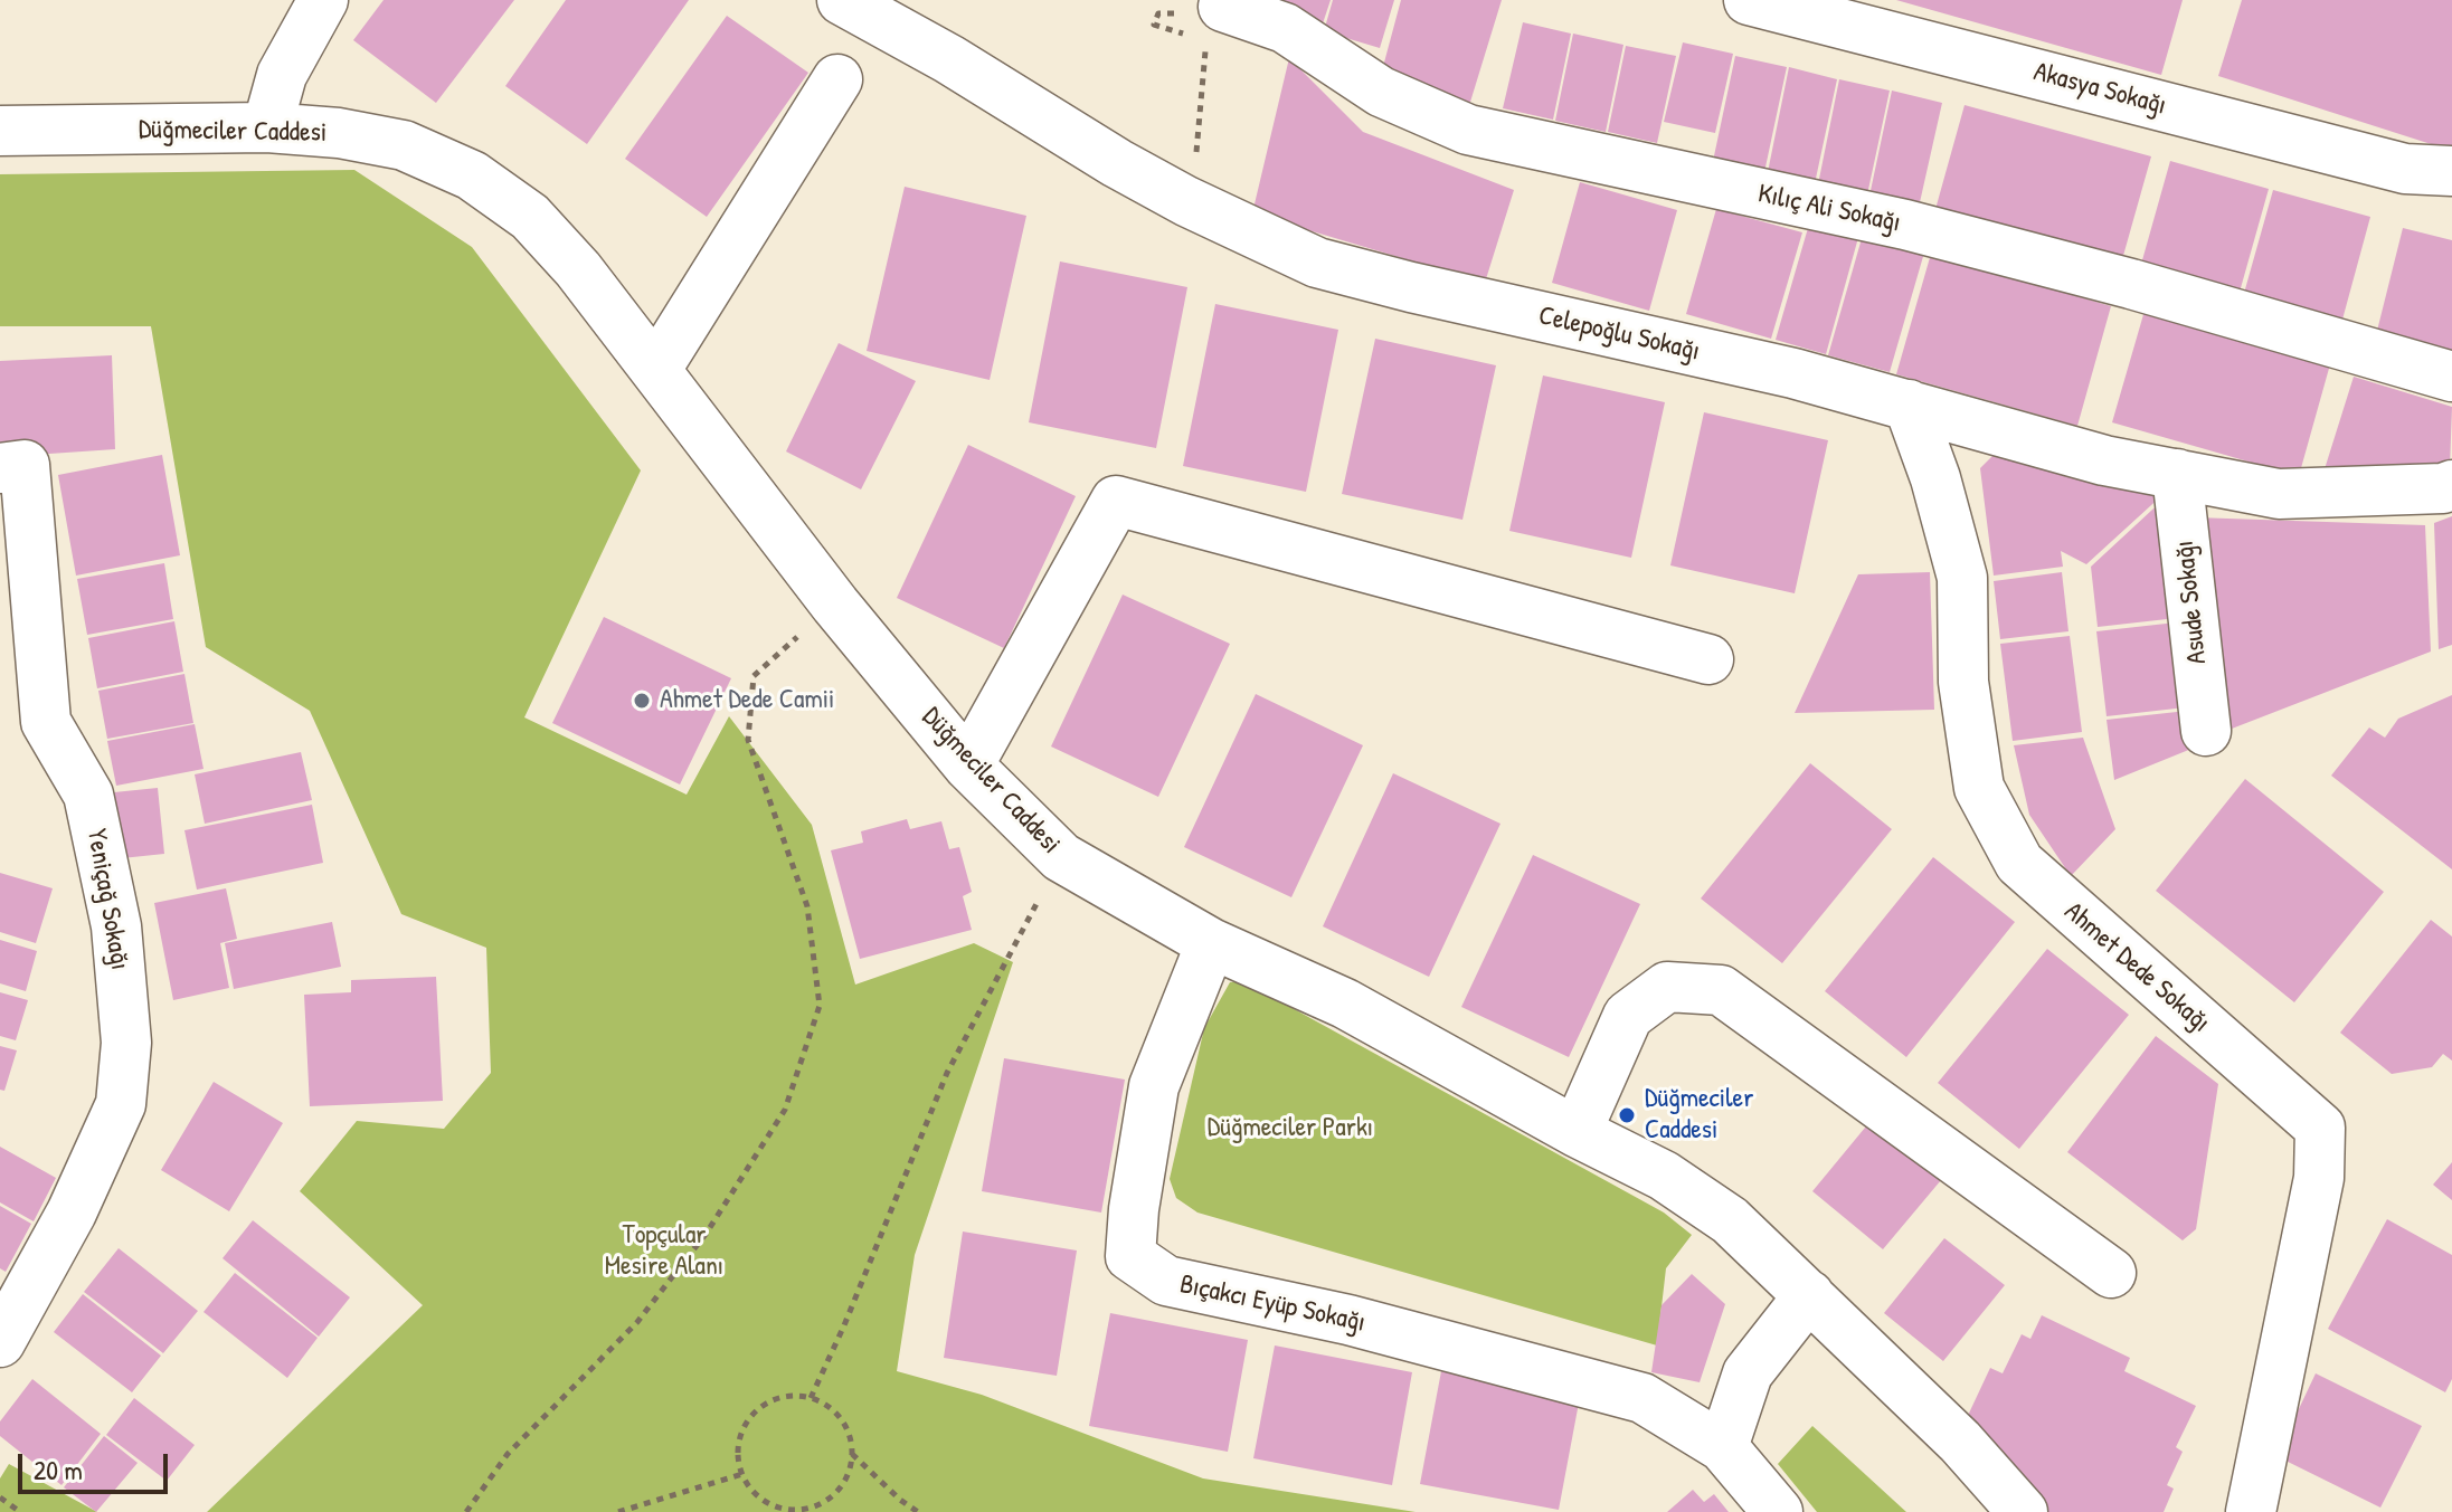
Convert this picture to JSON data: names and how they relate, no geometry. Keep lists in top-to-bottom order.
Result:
{
  "streets": {
    "street": [
      "Akasya Sokağı",
      "Düğmeciler Caddesi",
      "Kılıç Ali Sokağı",
      "Celepoğlu Sokağı",
      "Asude Sokağı",
      "Yeniçağ Sokağı",
      "Ahmet Dede Sokağı",
      "Bıçakcı Eyüp Sokağı"
    ]
  },
  "crossings": [
    ["Düğmeciler Caddesi", "Bıçakcı Eyüp Sokağı"],
    ["Celepoğlu Sokağı", "Asude Sokağı"],
    ["Celepoğlu Sokağı", "Ahmet Dede Sokağı"]
  ],
  "parks": ["Düğmeciler Parkı", "Topçular Mesire Alanı"],
  "places": ["Ahmet Dede Camii", "Düğmeciler Caddesi"],
  "scale_bar": "20 m"
}
